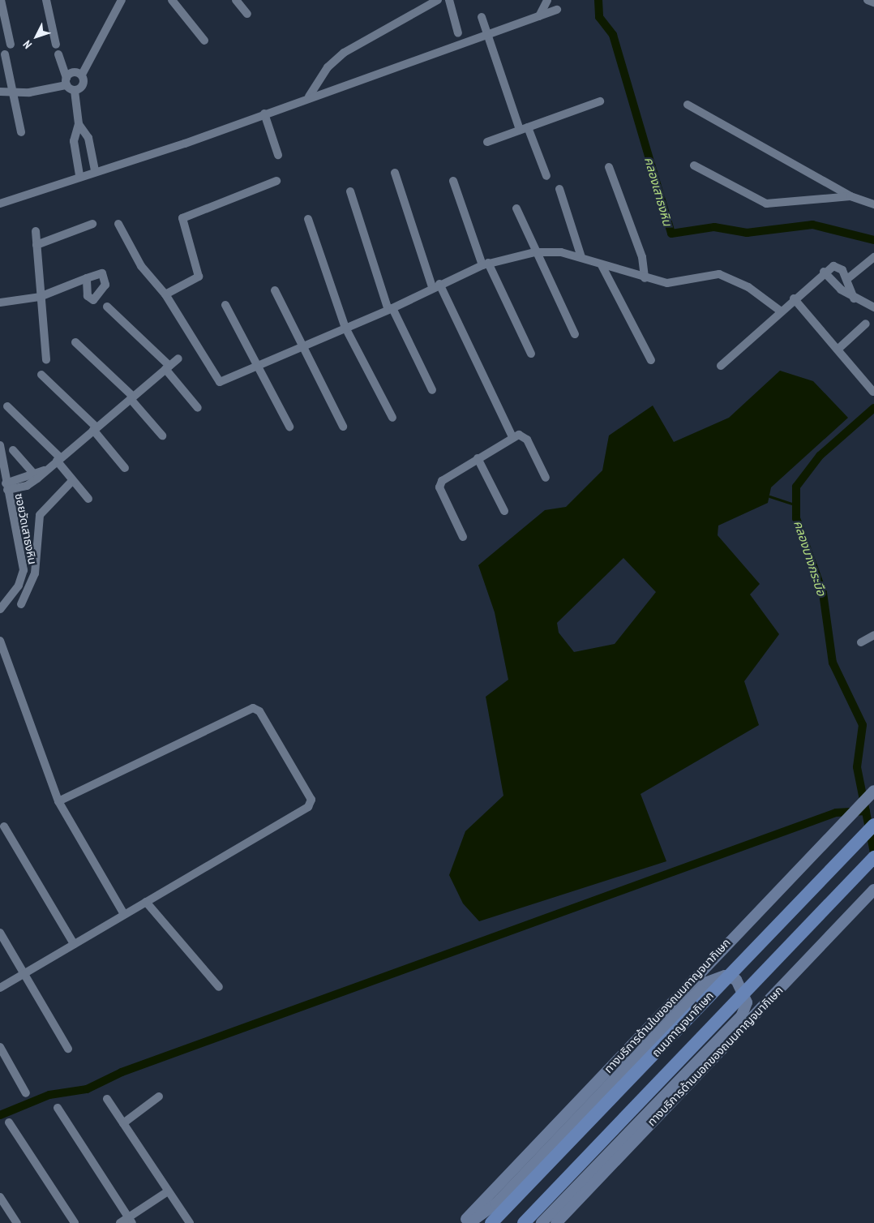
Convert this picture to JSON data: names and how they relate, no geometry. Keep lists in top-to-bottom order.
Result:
{
  "streets": {
    "highway": ["ถนนกาญจนาภิเษก"],
    "main road": ["ทางบริการด้านในของถนนกาญจนาภิเษก", "ทางบริการด้านนอกของถนนกาญจนาภิเษก"],
    "street": ["ซอยวัดเสาธงหิน"]
  },
  "water": ["คลองเสาธงหิน", "คลองบางกระบือ"],
  "north": "bottom left"
}
